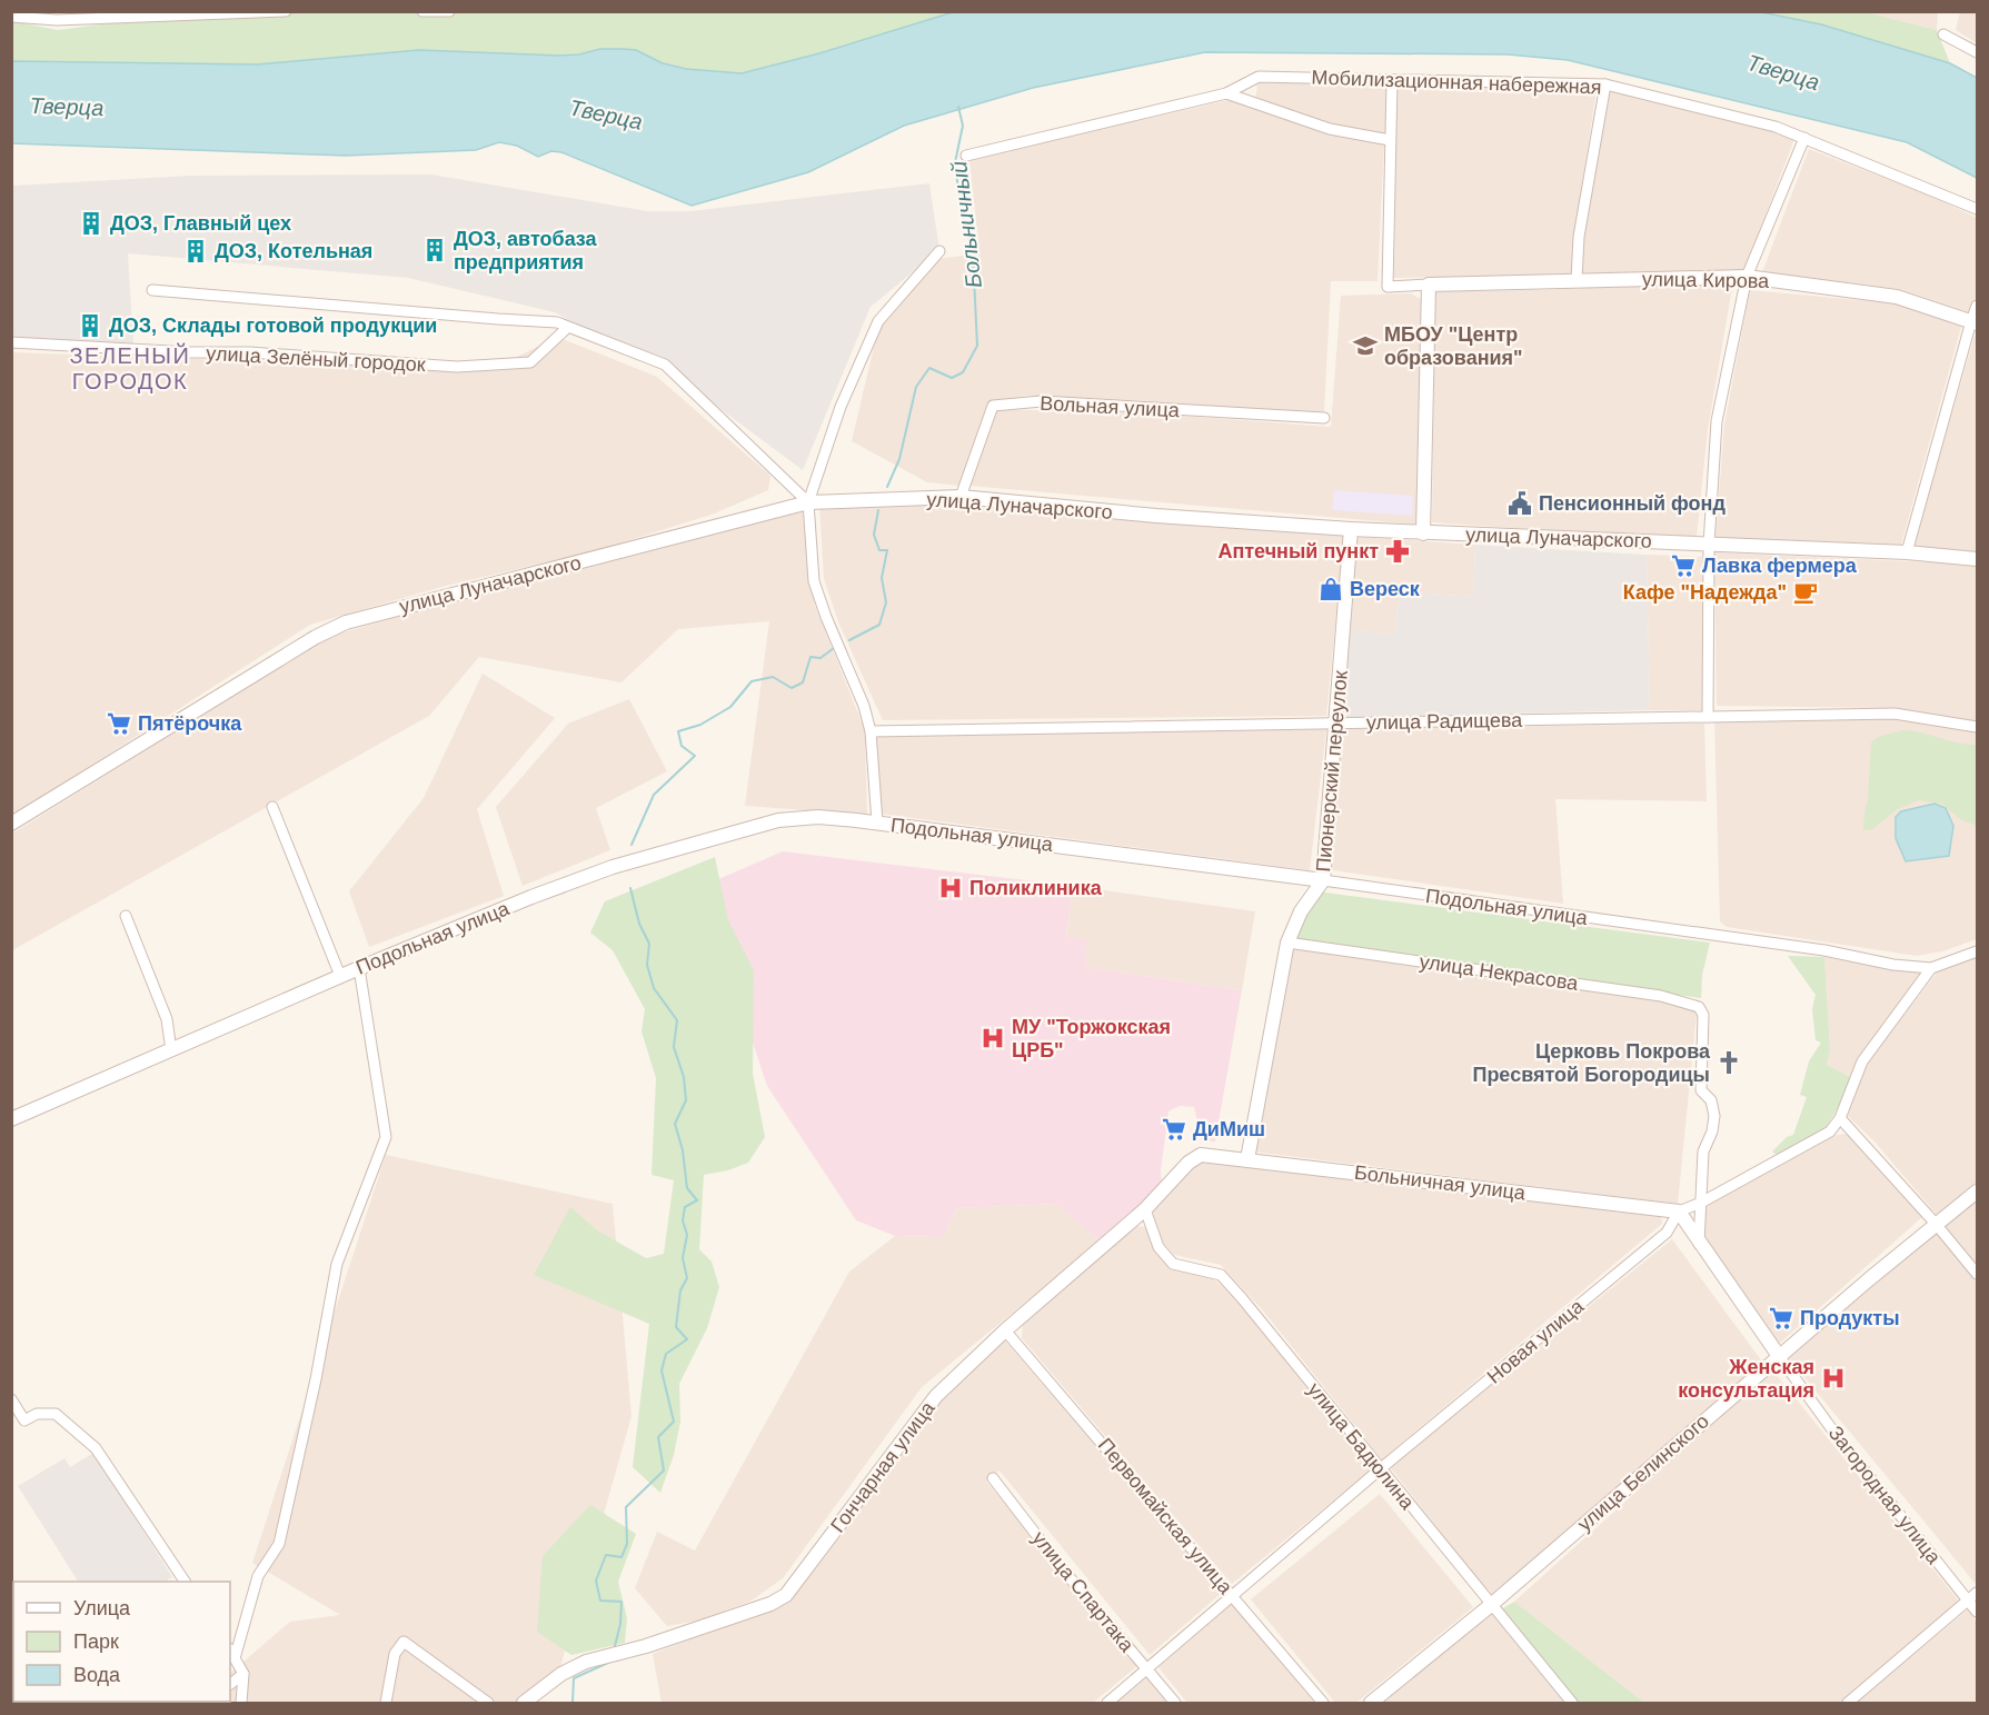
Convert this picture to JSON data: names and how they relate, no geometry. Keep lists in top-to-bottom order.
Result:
{
  "streets": {
    "street": [
      "Мобилизационная набережная",
      "улица Кирова",
      "улица Зелёный городок",
      "Вольная улица",
      "улица Луначарского",
      "улица Радищева",
      "Пионерский переулок",
      "Подольная улица",
      "улица Некрасова",
      "Больничная улица",
      "Новая улица",
      "улица Бадюлина",
      "Гончарная улица",
      "улица Белинского",
      "Загородная улица",
      "Первомайская улица",
      "улица Спартака"
    ]
  },
  "crossings": [
    ["Вольная улица", "улица Луначарского"],
    ["улица Луначарского", "Пионерский переулок"],
    ["улица Радищева", "Пионерский переулок"],
    ["Пионерский переулок", "Подольная улица"],
    ["Пионерский переулок", "улица Некрасова"],
    ["Пионерский переулок", "Больничная улица"],
    ["Больничная улица", "Новая улица"],
    ["Больничная улица", "Гончарная улица"],
    ["Больничная улица", "Загородная улица"],
    ["Новая улица", "улица Бадюлина"],
    ["Новая улица", "Загородная улица"],
    ["Новая улица", "Первомайская улица"],
    ["Новая улица", "улица Спартака"],
    ["улица Бадюлина", "Гончарная улица"],
    ["улица Бадюлина", "улица Белинского"],
    ["Гончарная улица", "Первомайская улица"],
    ["улица Белинского", "Загородная улица"]
  ],
  "districts": ["ЗЕЛЕНЫЙ ГОРОДОК"],
  "water": ["Тверца", "Больничный"],
  "places": {
    "building": [
      "ДОЗ, Главный цех",
      "ДОЗ, автобаза предприятия",
      "ДОЗ, Котельная",
      "ДОЗ, Склады готовой продукции"
    ],
    "school or university": ["МБОУ \"Центр образования\""],
    "public building": ["Пенсионный фонд"],
    "pharmacy": ["Аптечный пункт"],
    "supermarket": [
      "Лавка фермера",
      "Пятёрочка",
      "ДиМиш",
      "Продукты"
    ],
    "shop": ["Вереск"],
    "cafe": ["Кафе \"Надежда\""],
    "hospital": ["Поликлиника", "МУ \"Торжокская ЦРБ\"", "Женская консультация"],
    "church": ["Церковь Покрова Пресвятой Богородицы"]
  },
  "legend": ["Улица", "Парк", "Вода"]
}
